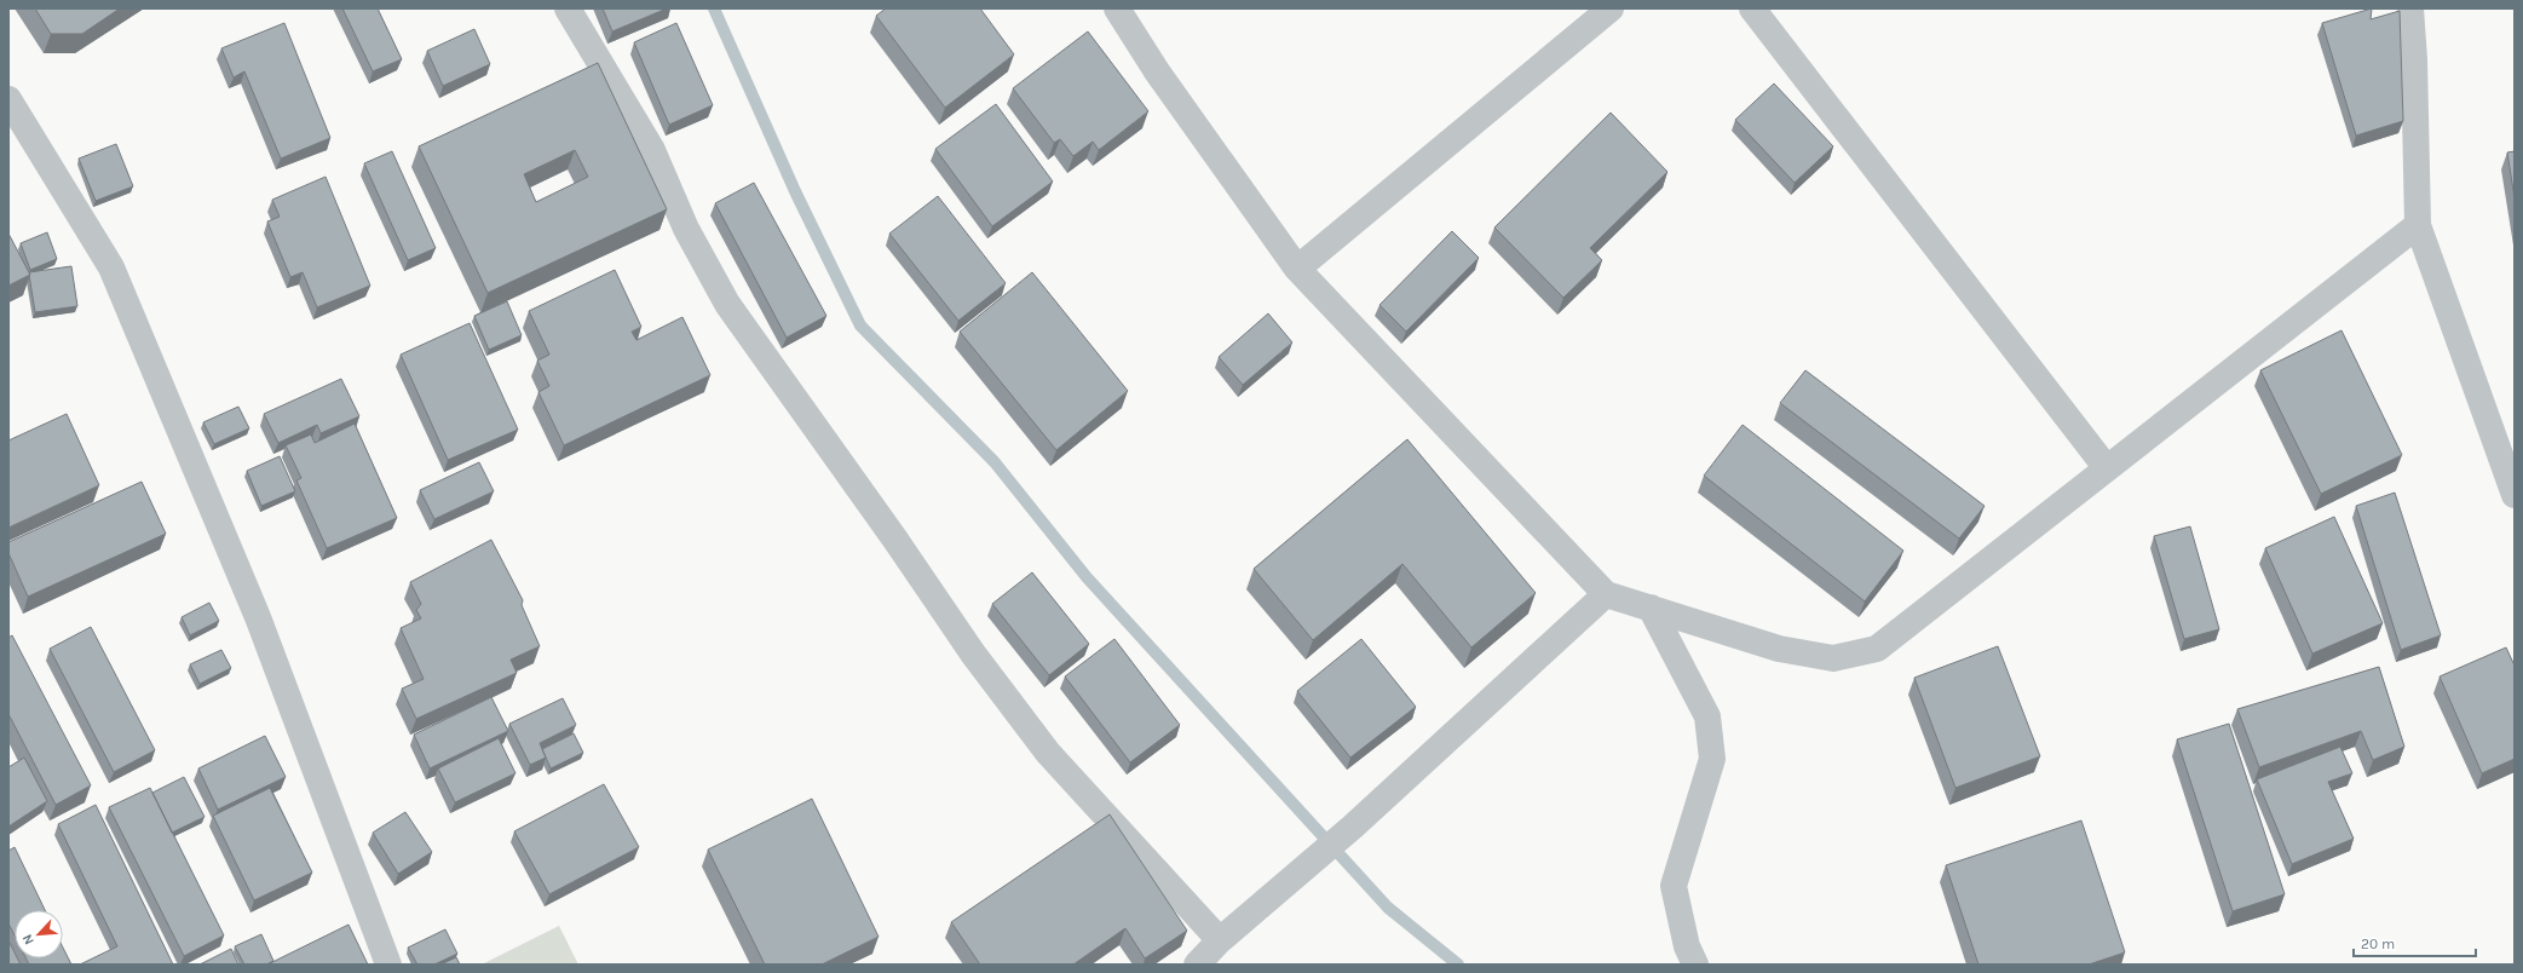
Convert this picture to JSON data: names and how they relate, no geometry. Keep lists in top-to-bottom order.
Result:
{
  "scale_bar": "20 m",
  "north": "bottom left"
}
